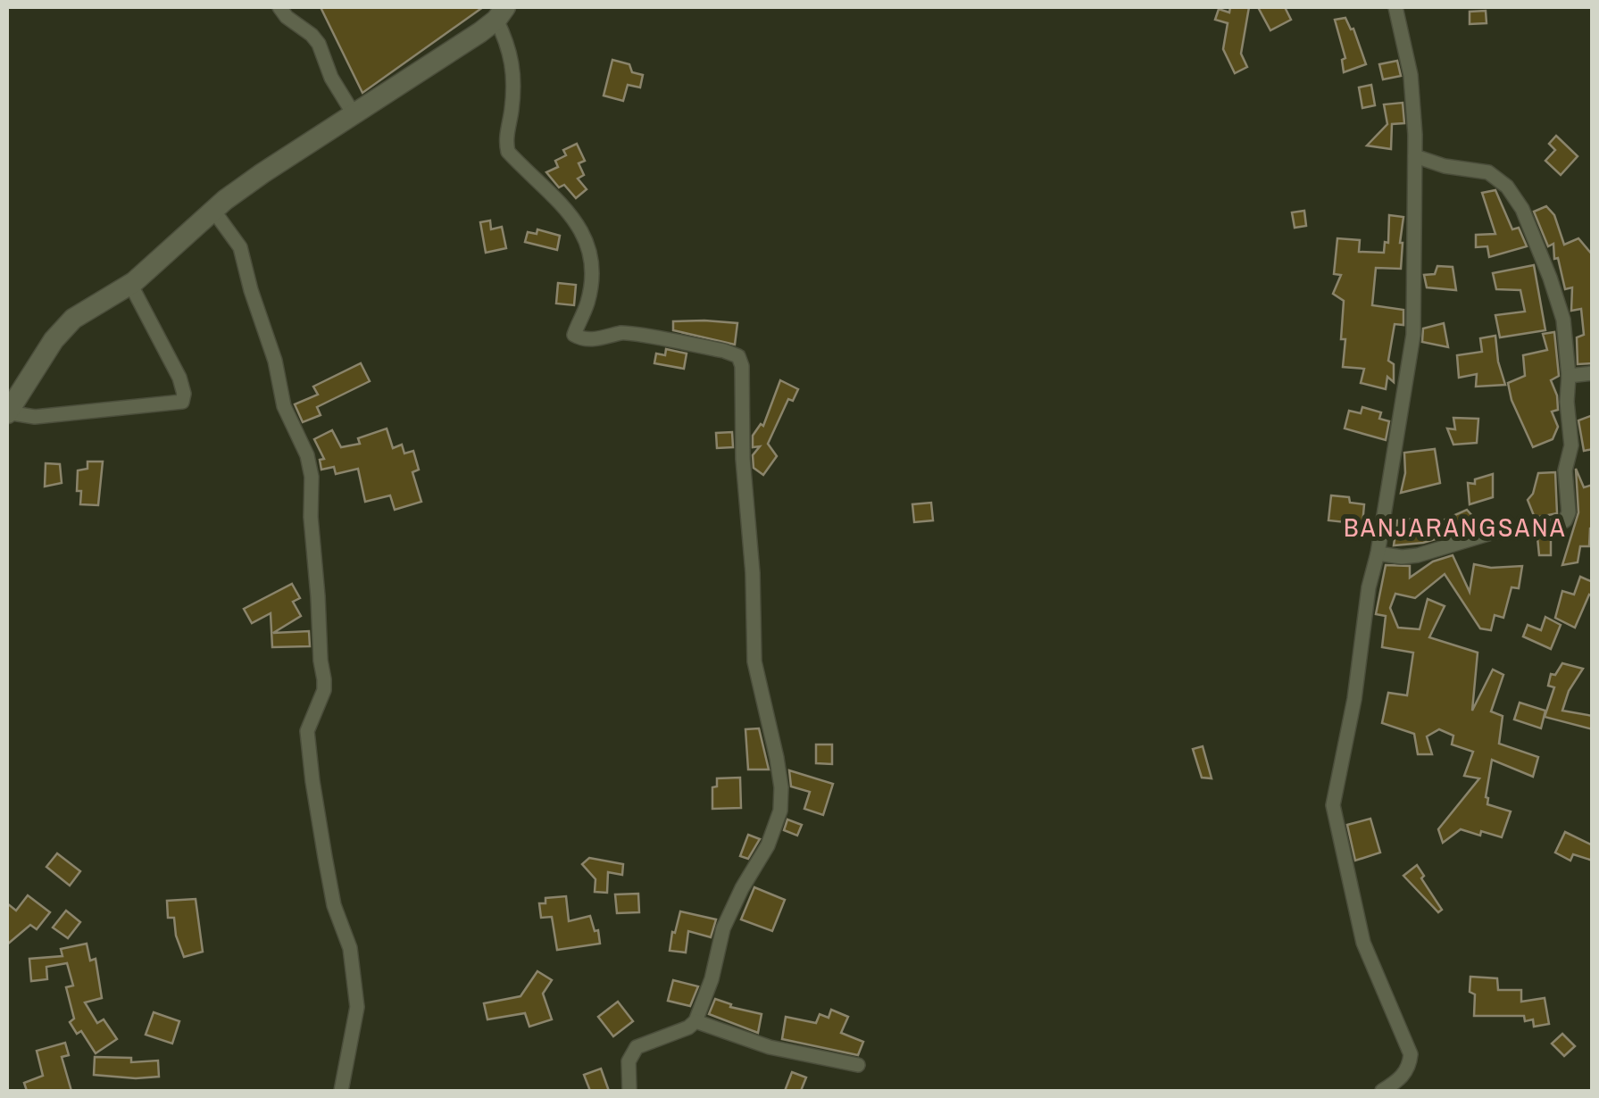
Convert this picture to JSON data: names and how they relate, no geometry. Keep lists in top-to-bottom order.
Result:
{
  "districts": ["BANJARANGSANA"]
}
